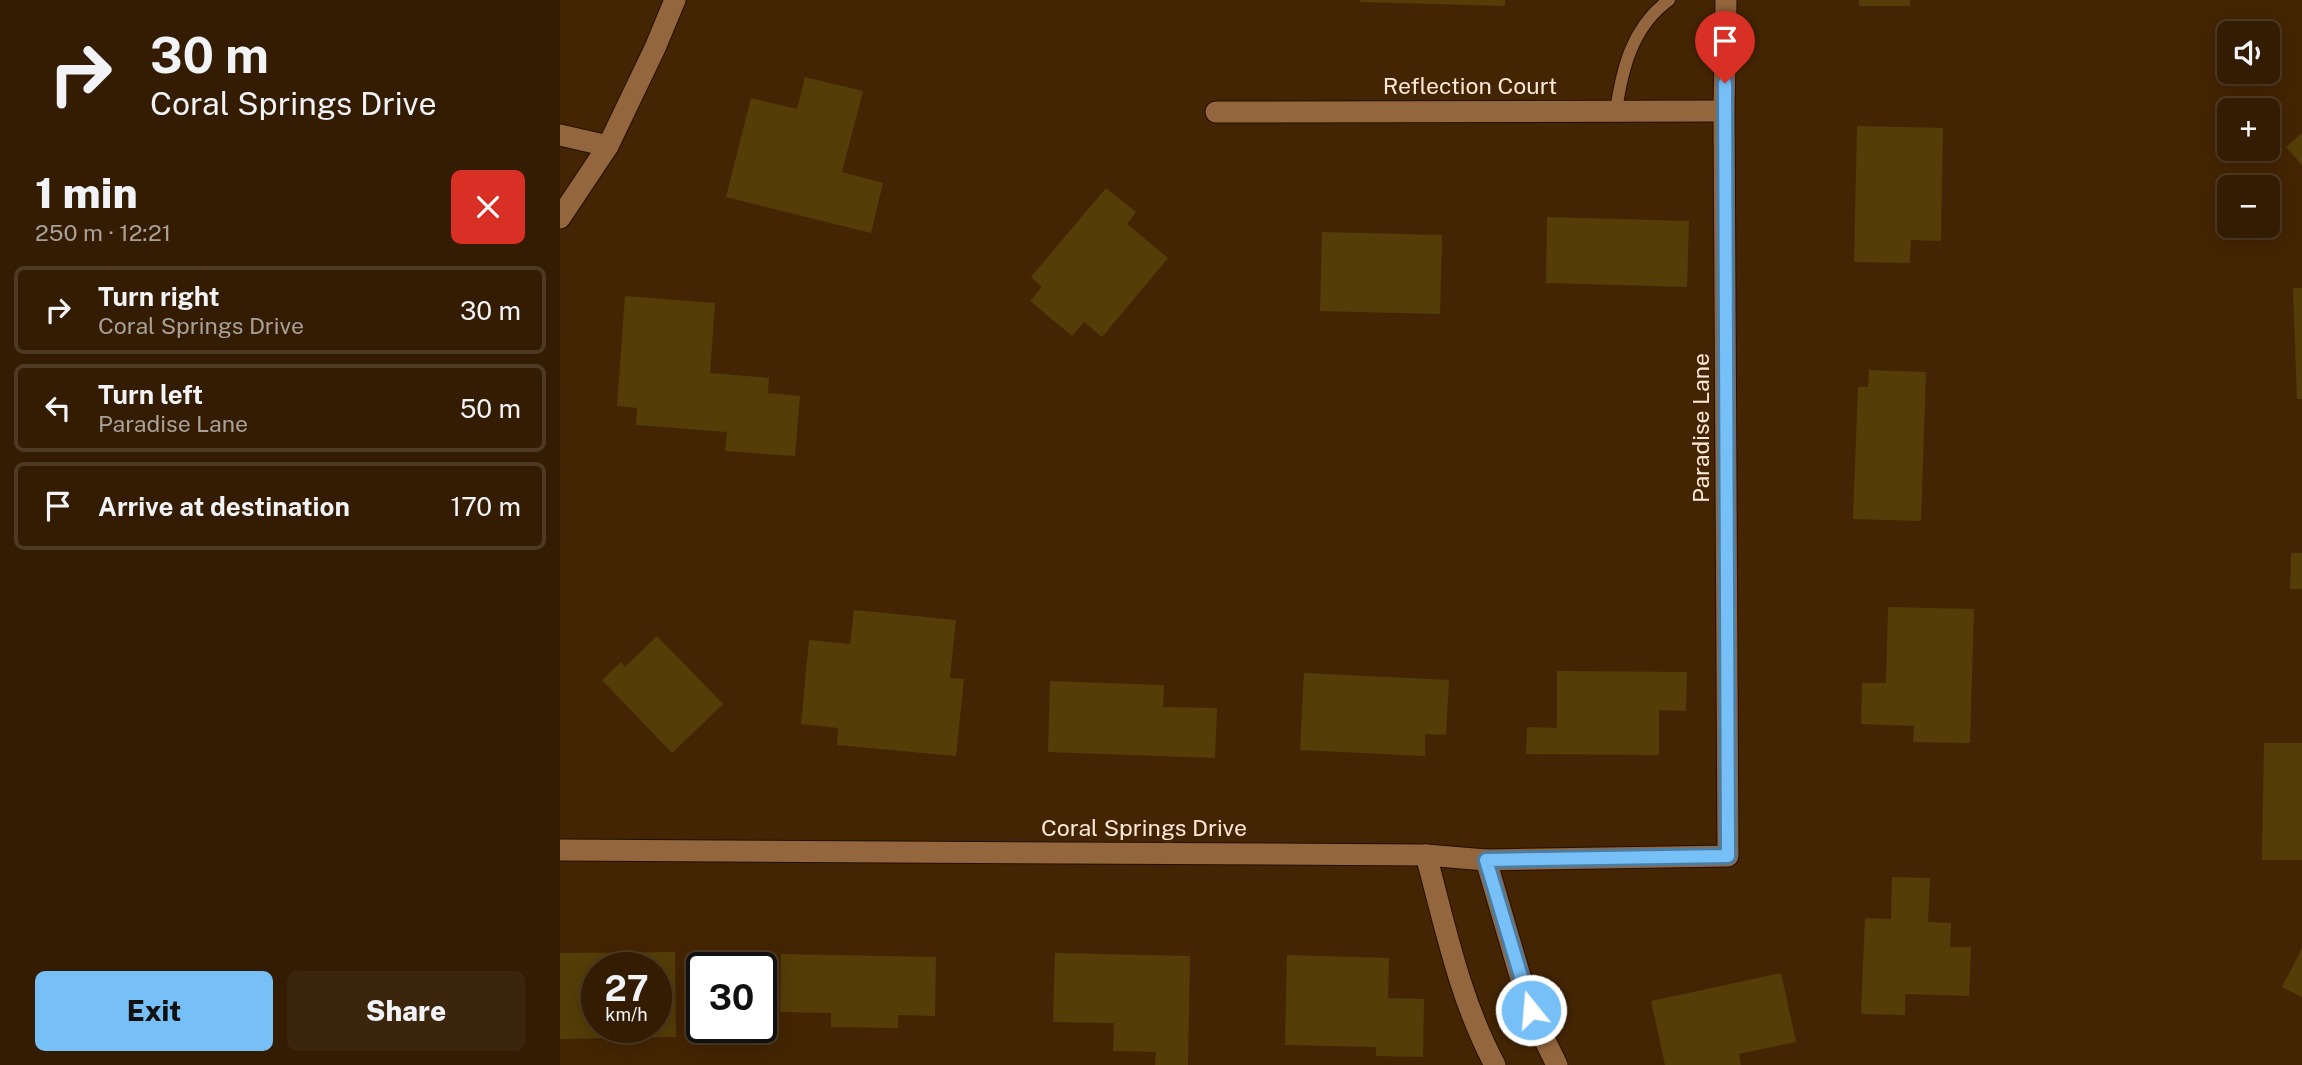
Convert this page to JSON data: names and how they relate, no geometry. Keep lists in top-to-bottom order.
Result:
{
  "streets": {
    "street": ["Reflection Court", "Paradise Lane", "Coral Springs Drive"]
  },
  "crossings": [
    ["Reflection Court", "Paradise Lane"],
    ["Paradise Lane", "Coral Springs Drive"]
  ],
  "page": {
    "turn": ["30 m", "Coral Springs Drive"],
    "map_buttons": ["+", "−"],
    "heading": ["1 min", "250 m · 12:21"],
    "list": [
      {
        "name": "Turn right",
        "note": "Coral Springs Drive",
        "value": "30 m"
      },
      {
        "name": "Turn left",
        "note": "Paradise Lane",
        "value": "50 m"
      },
      {
        "name": "Arrive at destination",
        "value": "170 m"
      }
    ],
    "speed": "27 km/h",
    "limit": "30",
    "buttons": ["Exit", "Share"]
  }
}
